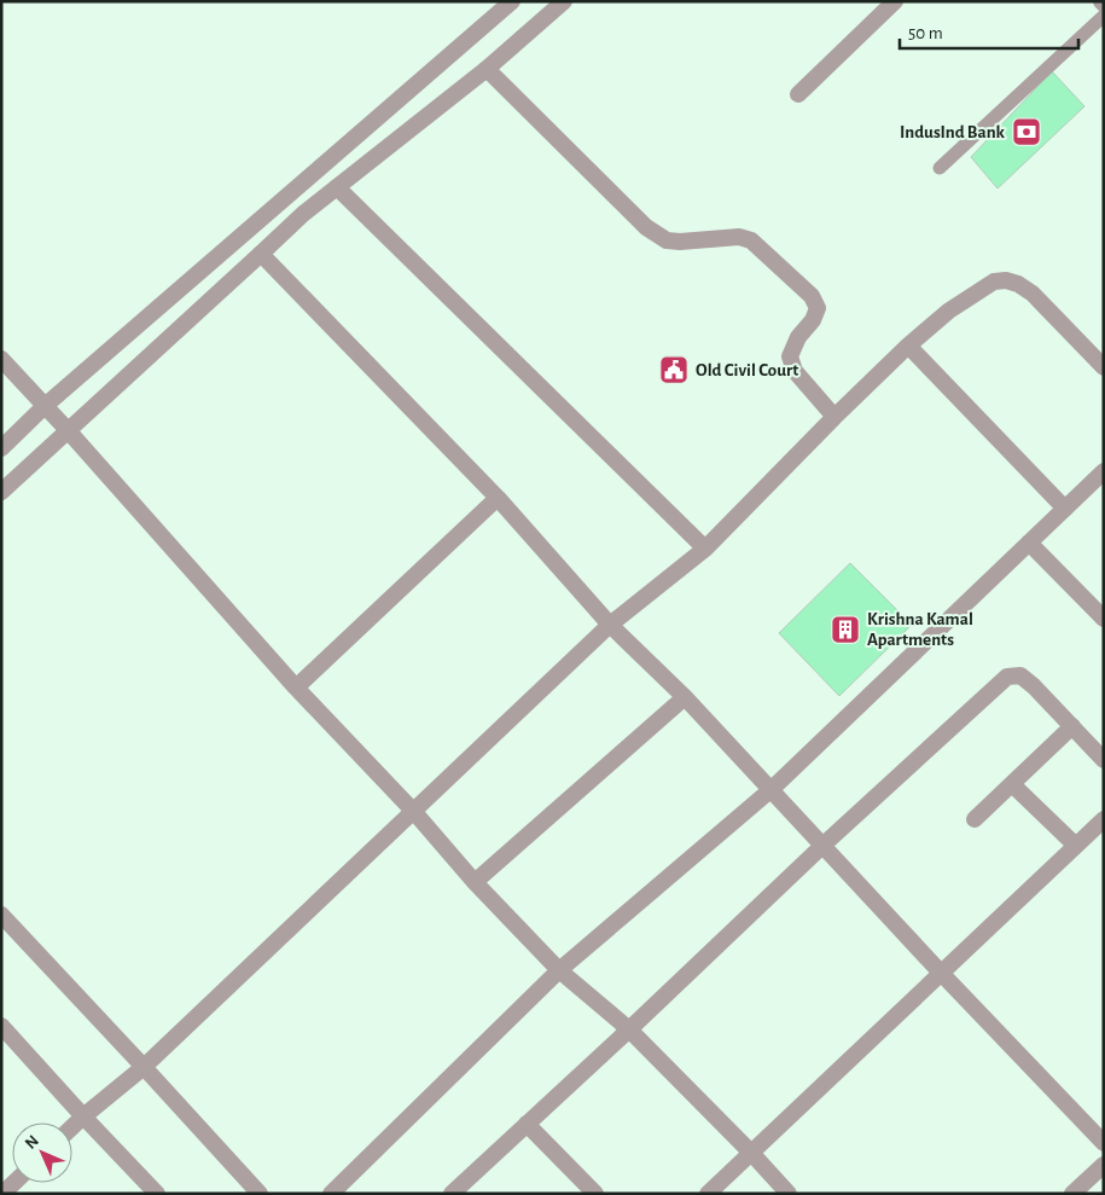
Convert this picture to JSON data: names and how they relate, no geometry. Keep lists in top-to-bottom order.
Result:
{
  "places": {
    "bank": ["IndusInd Bank"],
    "public building": ["Old Civil Court"],
    "building": ["Krishna Kamal Apartments"]
  },
  "scale_bar": "50 m",
  "north": "top left"
}
